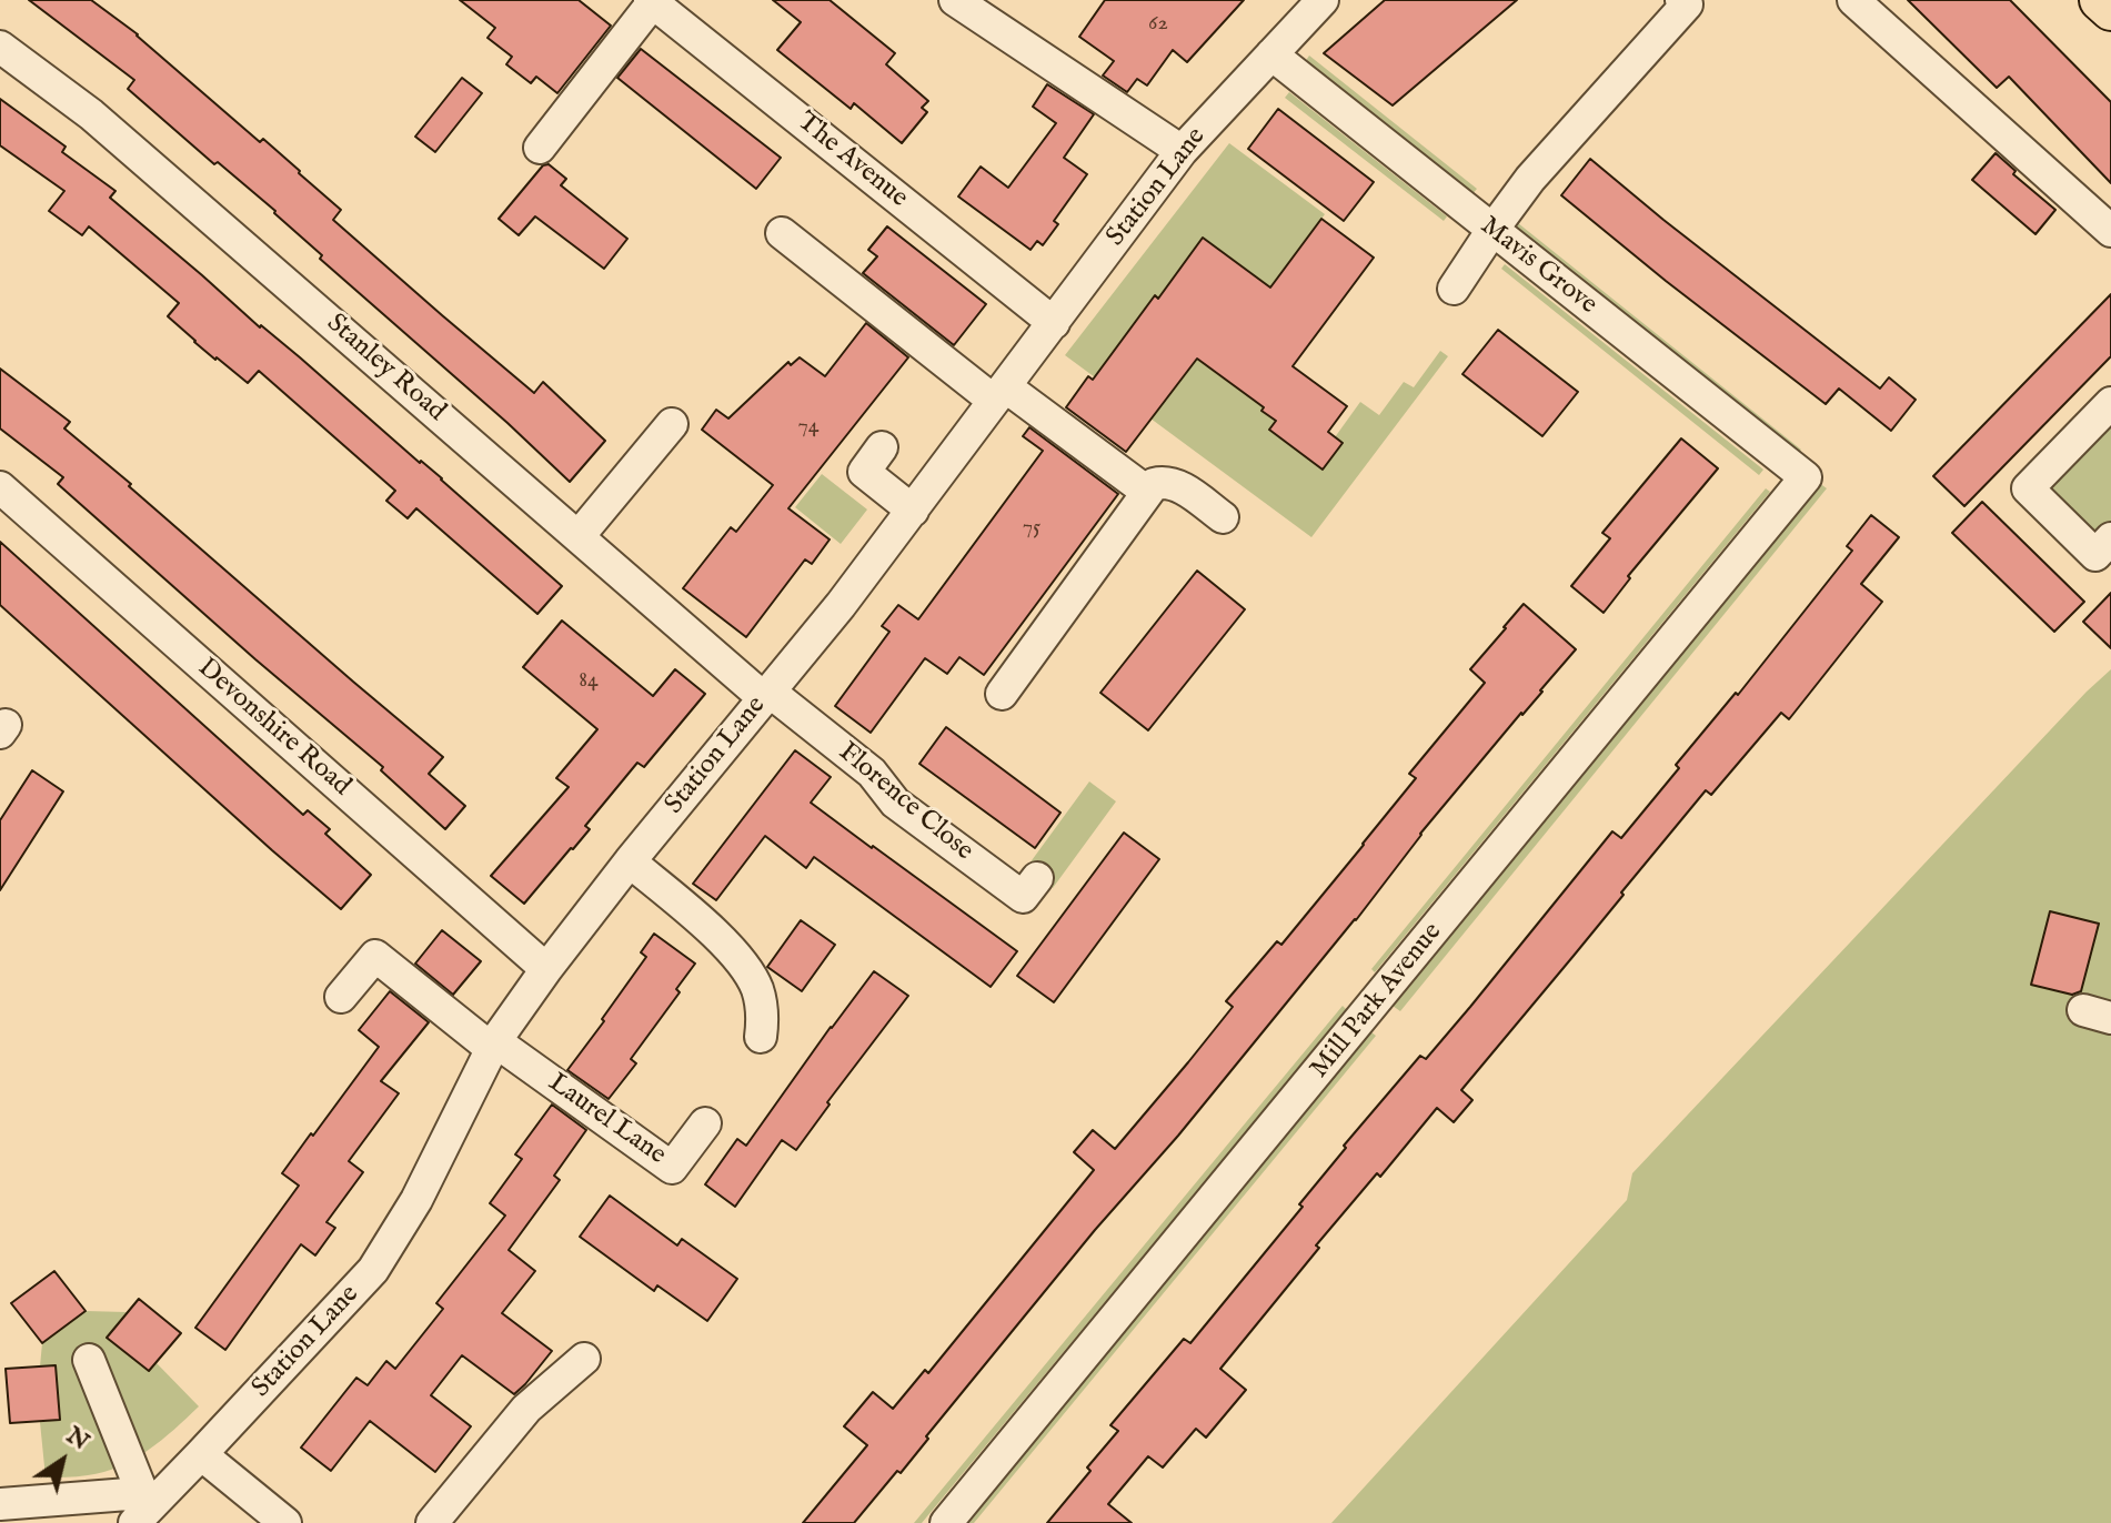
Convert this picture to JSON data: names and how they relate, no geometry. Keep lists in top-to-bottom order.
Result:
{
  "streets": {
    "street": [
      "The Avenue",
      "Station Lane",
      "Mavis Grove",
      "Stanley Road",
      "Devonshire Road",
      "Florence Close",
      "Mill Park Avenue",
      "Laurel Lane"
    ]
  },
  "crossings": [
    ["The Avenue", "Station Lane"],
    ["Station Lane", "Mavis Grove"],
    ["Station Lane", "Stanley Road"],
    ["Station Lane", "Devonshire Road"],
    ["Station Lane", "Florence Close"],
    ["Station Lane", "Laurel Lane"],
    ["Mavis Grove", "Mill Park Avenue"],
    ["Stanley Road", "Florence Close"]
  ],
  "house_numbers": [
    "62",
    "74",
    "75",
    "84"
  ],
  "north": "top right"
}
